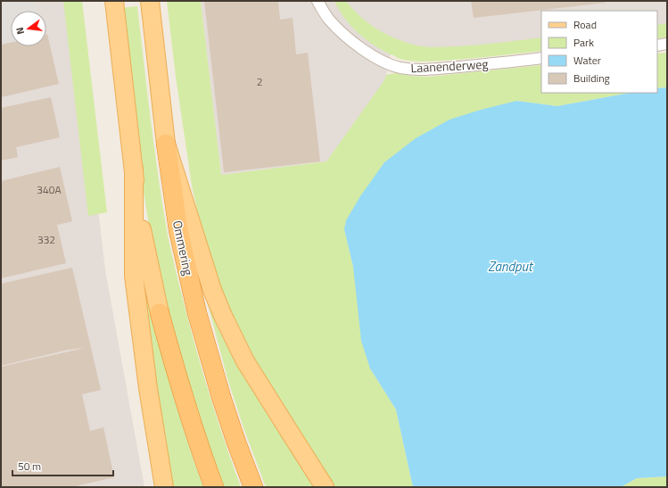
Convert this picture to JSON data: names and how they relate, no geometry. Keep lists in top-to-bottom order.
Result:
{
  "streets": {
    "highway": ["Ommering"],
    "street": ["Laanenderweg"]
  },
  "water": ["Zandput"],
  "house_numbers": ["2", "340A", "332"],
  "legend": [
    "Road",
    "Park",
    "Water",
    "Building"
  ],
  "scale_bar": "50 m",
  "north": "left"
}
